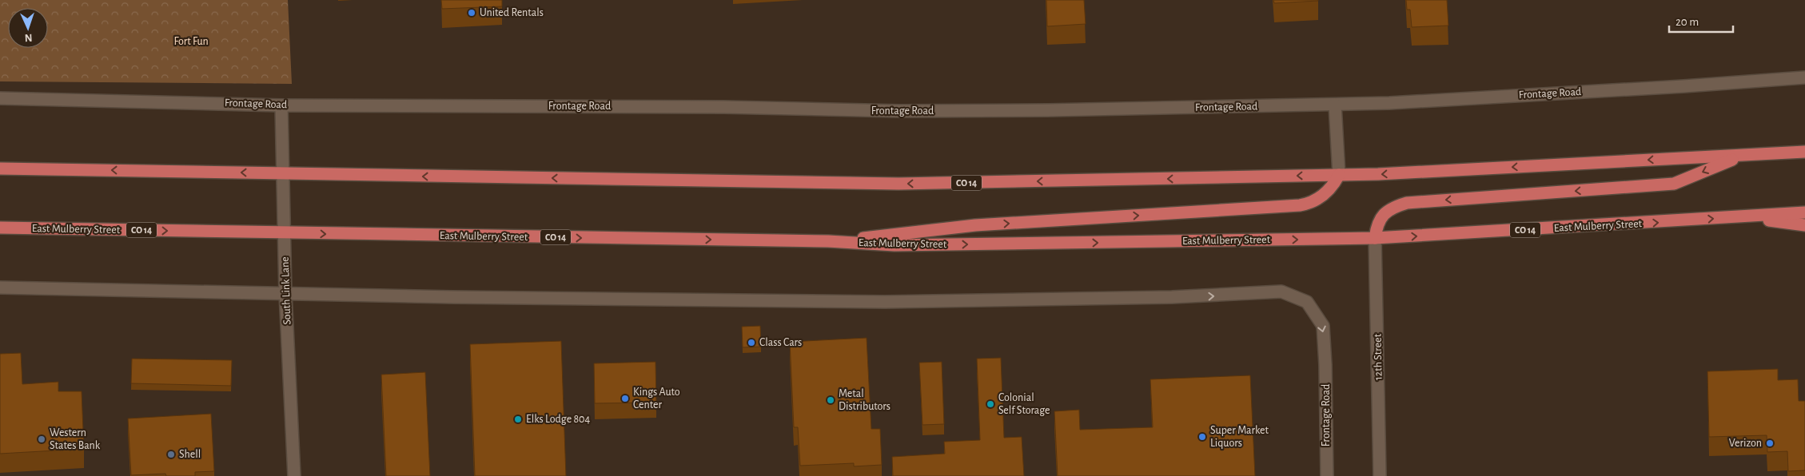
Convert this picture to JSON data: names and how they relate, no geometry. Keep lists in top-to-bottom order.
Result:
{
  "streets": {
    "highway": ["CO 14", "East Mulberry Street"],
    "street": ["Frontage Road", "South Link Lane", "12th Street"]
  },
  "crossings": [
    ["Frontage Road", "South Link Lane"],
    ["CO 14", "South Link Lane"],
    ["East Mulberry Street", "South Link Lane"],
    ["East Mulberry Street", "12th Street"]
  ],
  "parks": ["Fort Fun"],
  "places": [
    "United Rentals",
    "Class Cars",
    "Kings Auto Center",
    "Metal Distributors",
    "Colonial Self Storage",
    "Elks Lodge 804",
    "Super Market Liquors",
    "Western States Bank",
    "Verizon",
    "Shell"
  ],
  "scale_bar": "20 m",
  "north": "bottom"
}
